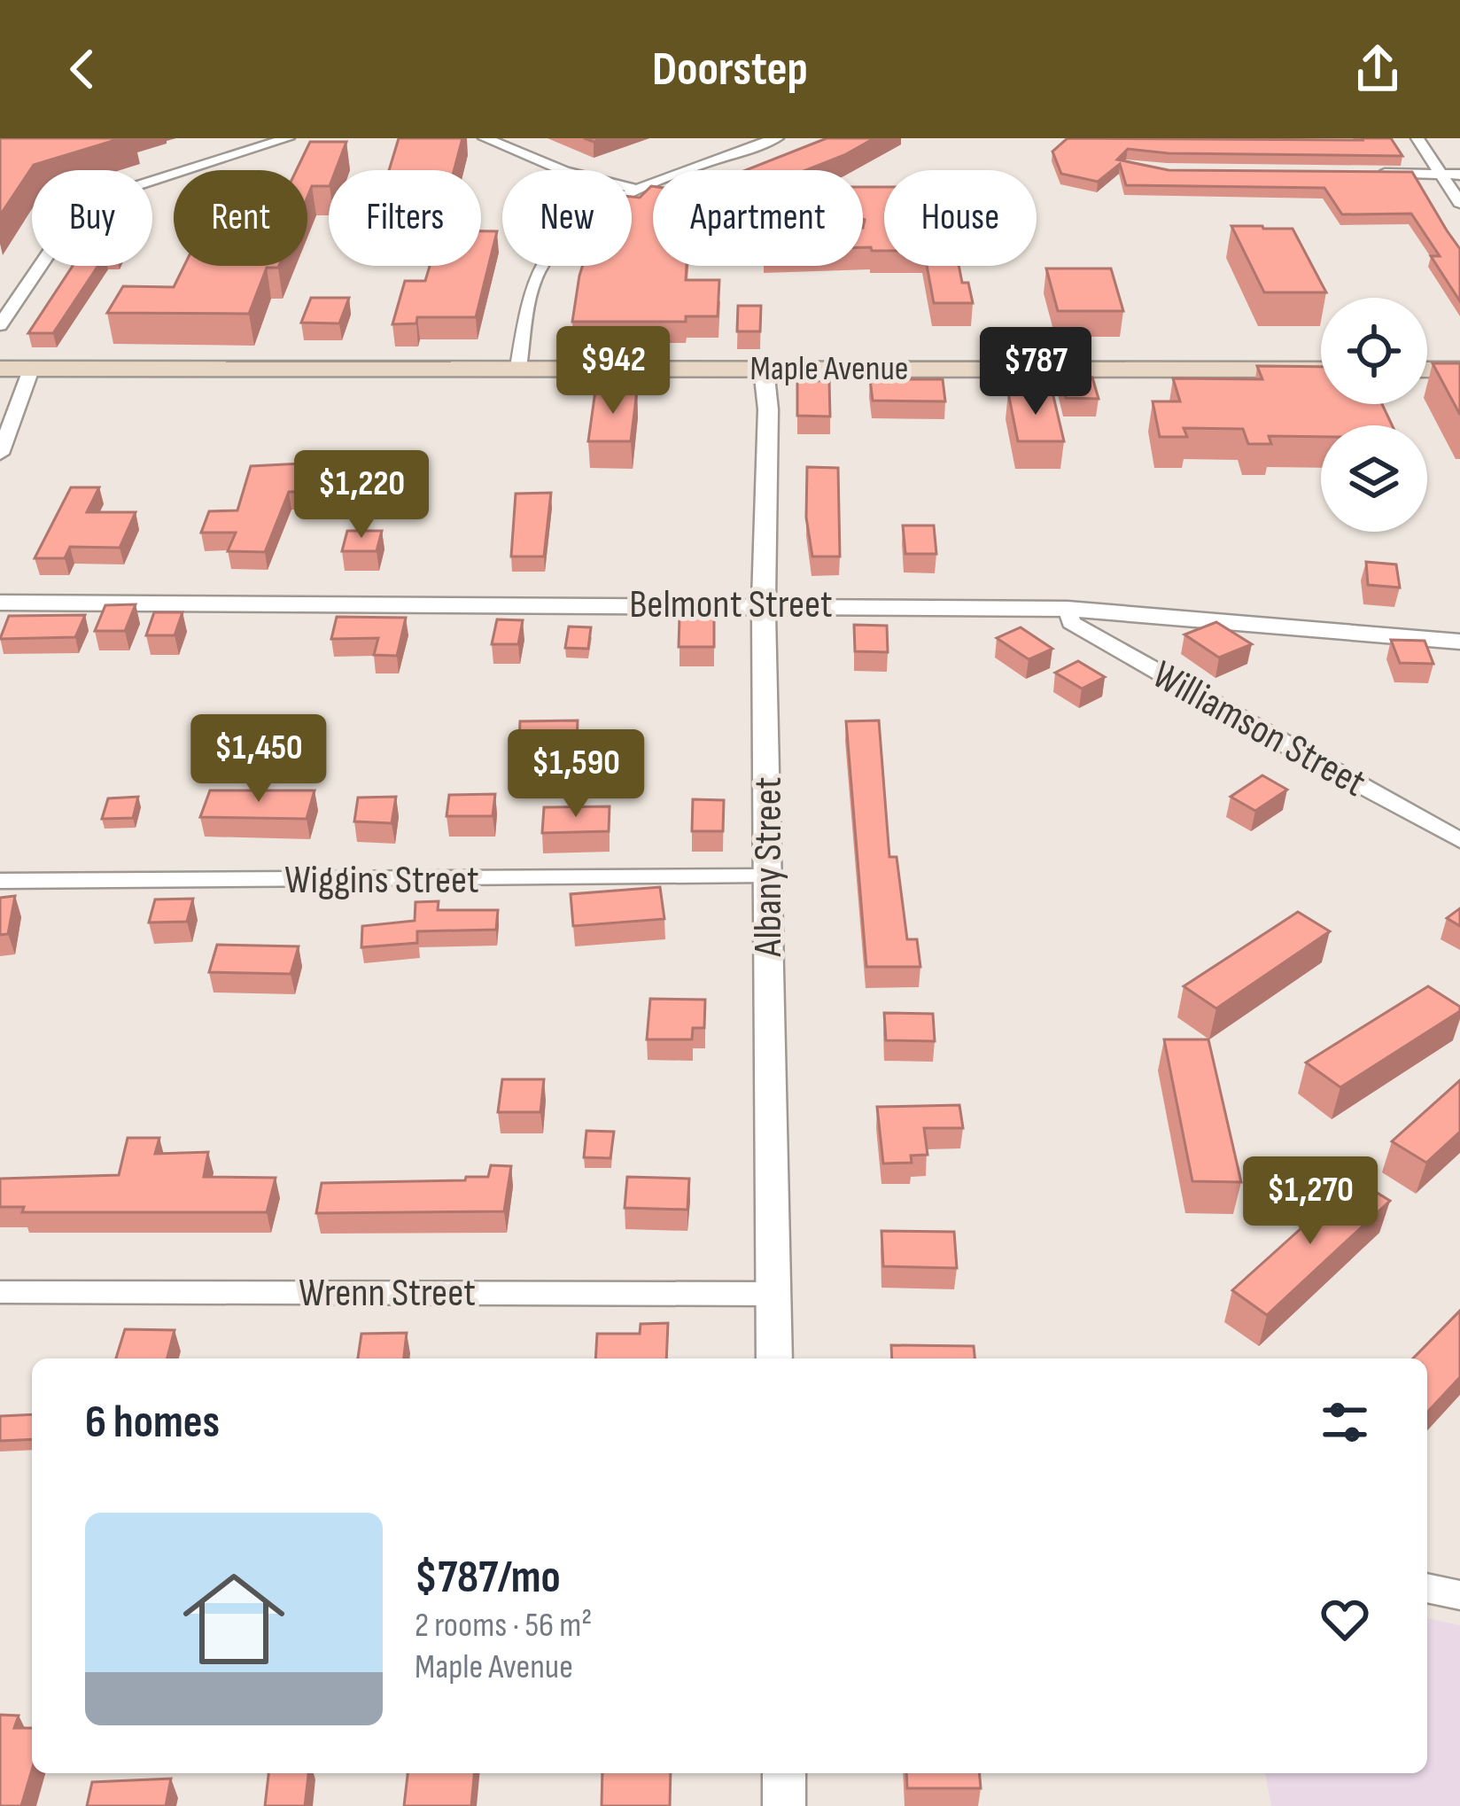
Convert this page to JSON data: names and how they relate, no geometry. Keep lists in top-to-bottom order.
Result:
{
  "streets": {
    "main road": ["Maple Avenue"],
    "street": [
      "Belmont Street",
      "Williamson Street",
      "Albany Street",
      "Wiggins Street",
      "Wrenn Street"
    ]
  },
  "crossings": [
    ["Maple Avenue", "Albany Street"],
    ["Belmont Street", "Williamson Street"],
    ["Belmont Street", "Albany Street"],
    ["Albany Street", "Wiggins Street"],
    ["Albany Street", "Wrenn Street"]
  ],
  "page": {
    "header": "Doorstep",
    "chip": [
      "Buy",
      "Rent",
      "Filters",
      "New",
      "Apartment",
      "House"
    ],
    "price": [
      "$942",
      "$787",
      "$1,220",
      "$1,450",
      "$1,590",
      "$1,270"
    ],
    "heading": "6 homes",
    "list": [
      {
        "name": "$787/mo",
        "note": "2 rooms · 56 m² · Maple Avenue"
      }
    ]
  }
}
